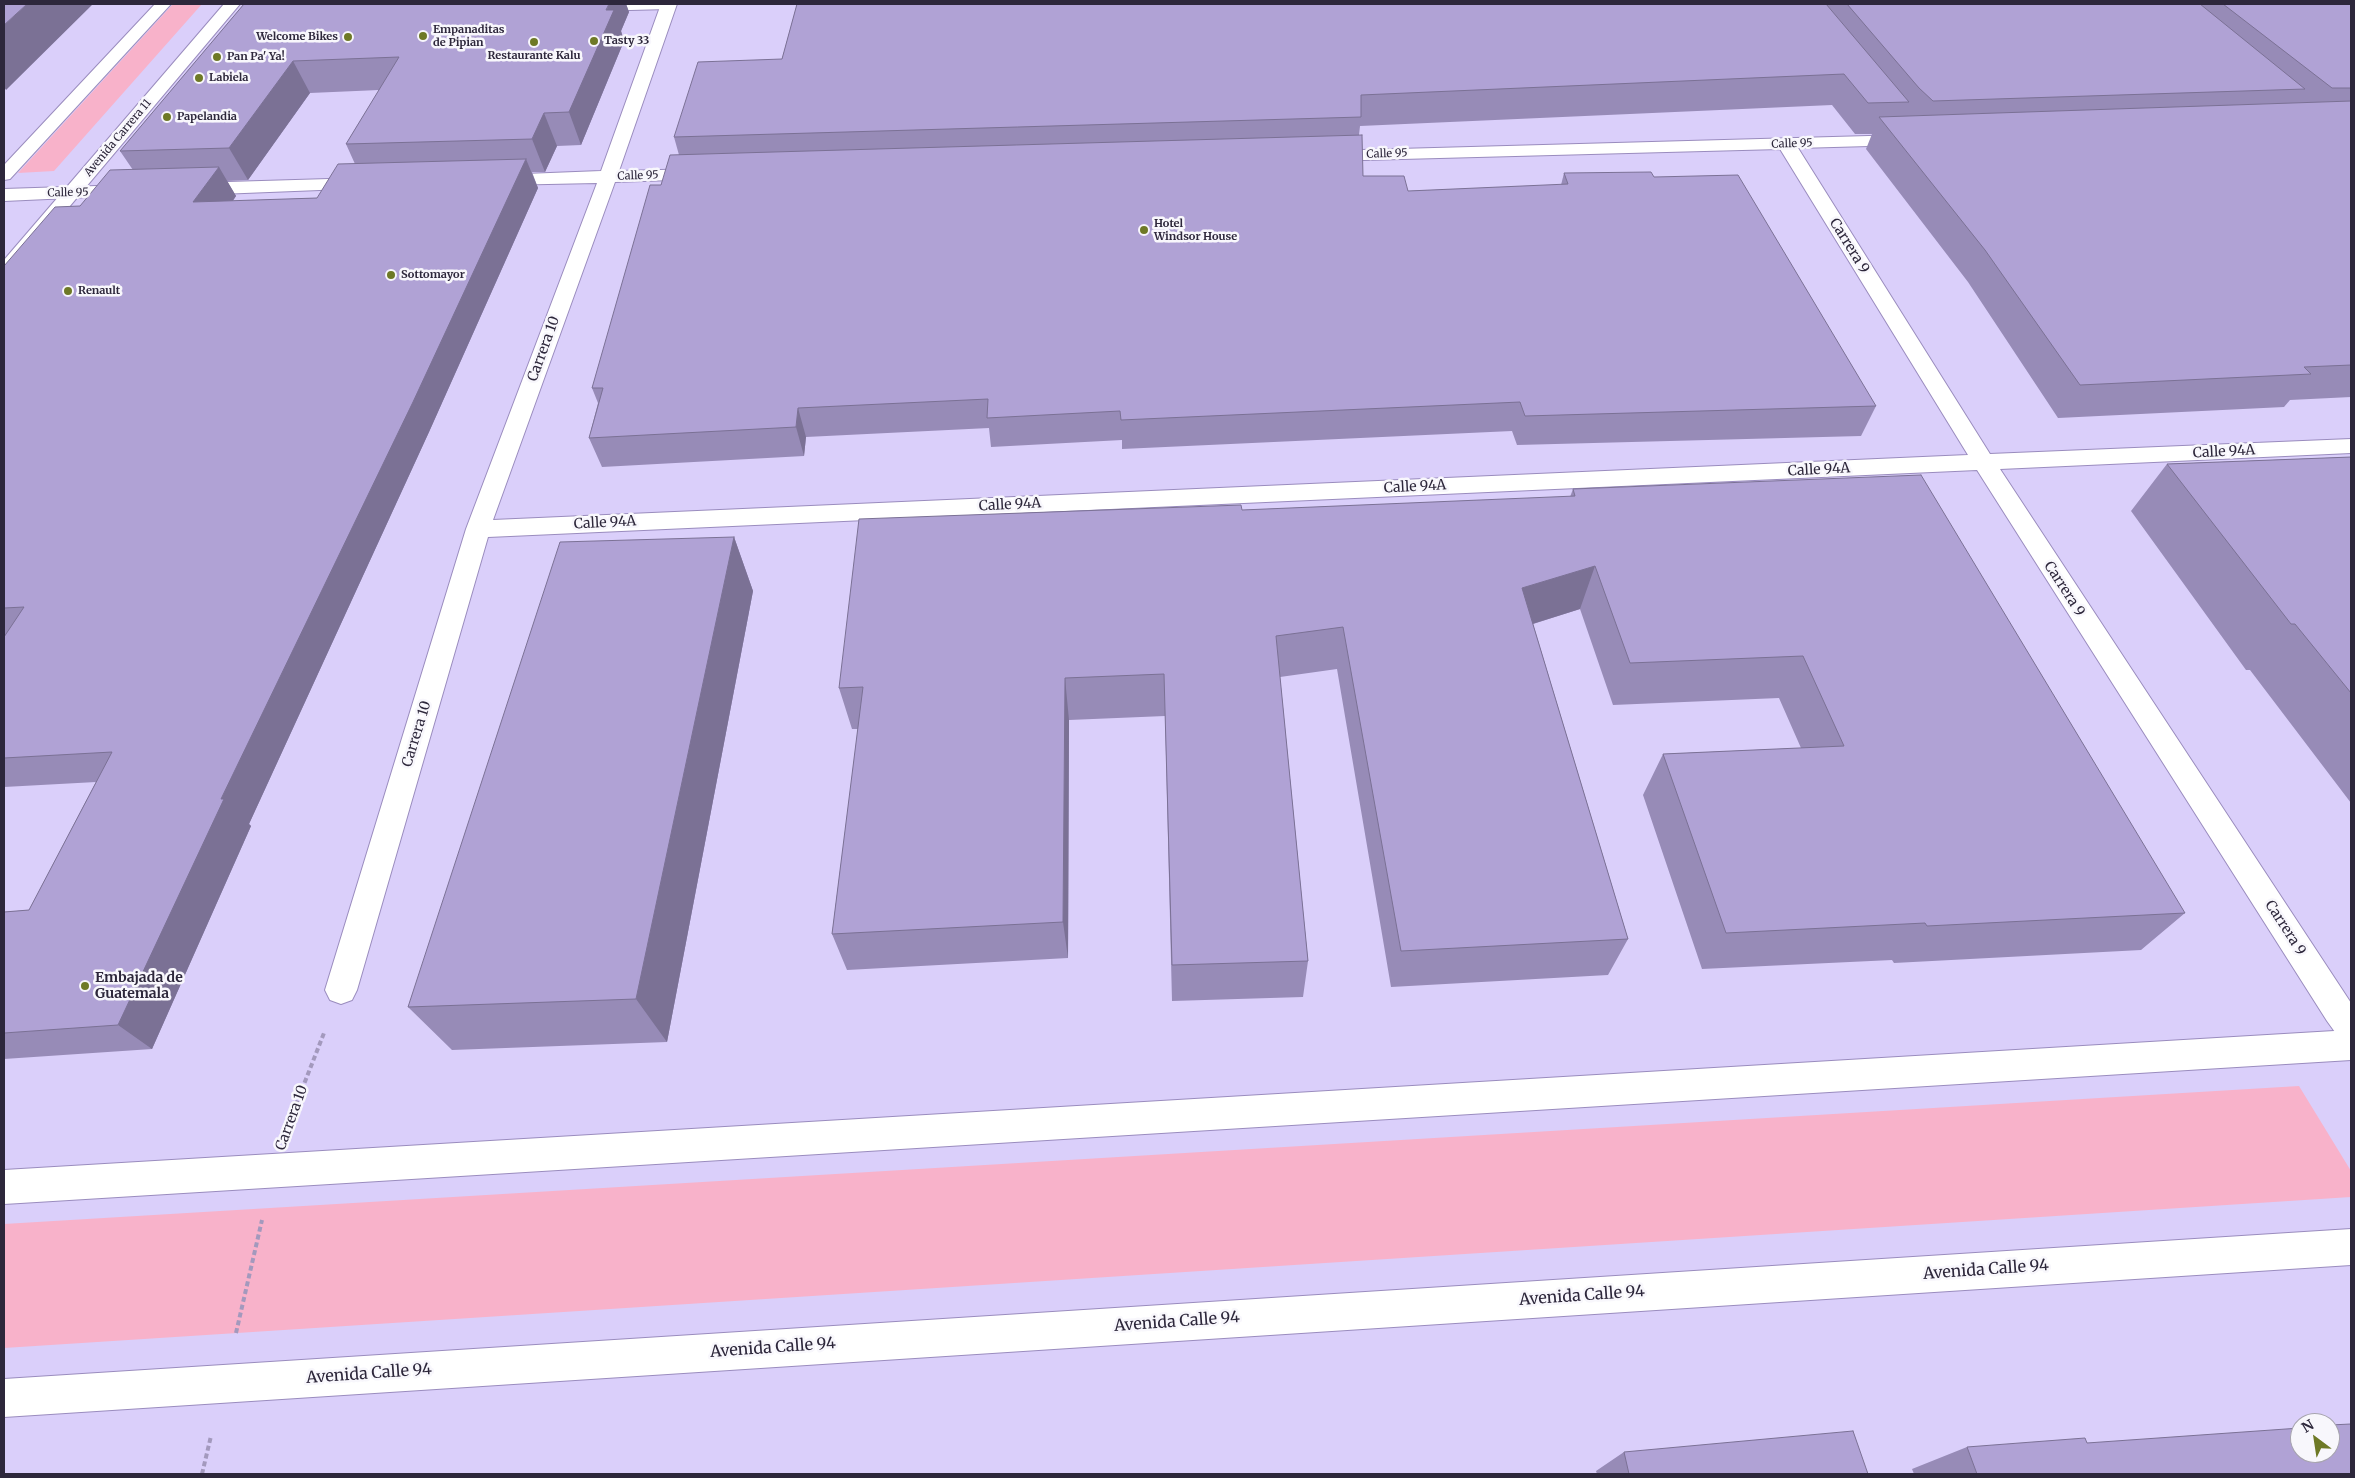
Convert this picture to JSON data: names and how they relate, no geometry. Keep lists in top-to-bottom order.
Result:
{
  "streets": {
    "street": [
      "Avenida Carrera 11",
      "Calle 95",
      "Carrera 9",
      "Carrera 10",
      "Calle 94A",
      "Avenida Calle 94"
    ]
  },
  "crossings": [
    ["Avenida Carrera 11", "Calle 95"],
    ["Calle 95", "Carrera 9"],
    ["Calle 95", "Carrera 10"],
    ["Carrera 9", "Calle 94A"],
    ["Carrera 10", "Calle 94A"],
    ["Carrera 10", "Avenida Calle 94"]
  ],
  "places": [
    "Empanaditas de Pipian",
    "Welcome Bikes",
    "Tasty 33",
    "Restaurante Kalu",
    "Pan Pa' Ya!",
    "Labiela",
    "Papelandia",
    "Hotel Windsor House",
    "Sottomayor",
    "Renault",
    "Embajada de Guatemala"
  ],
  "north": "top left"
}
